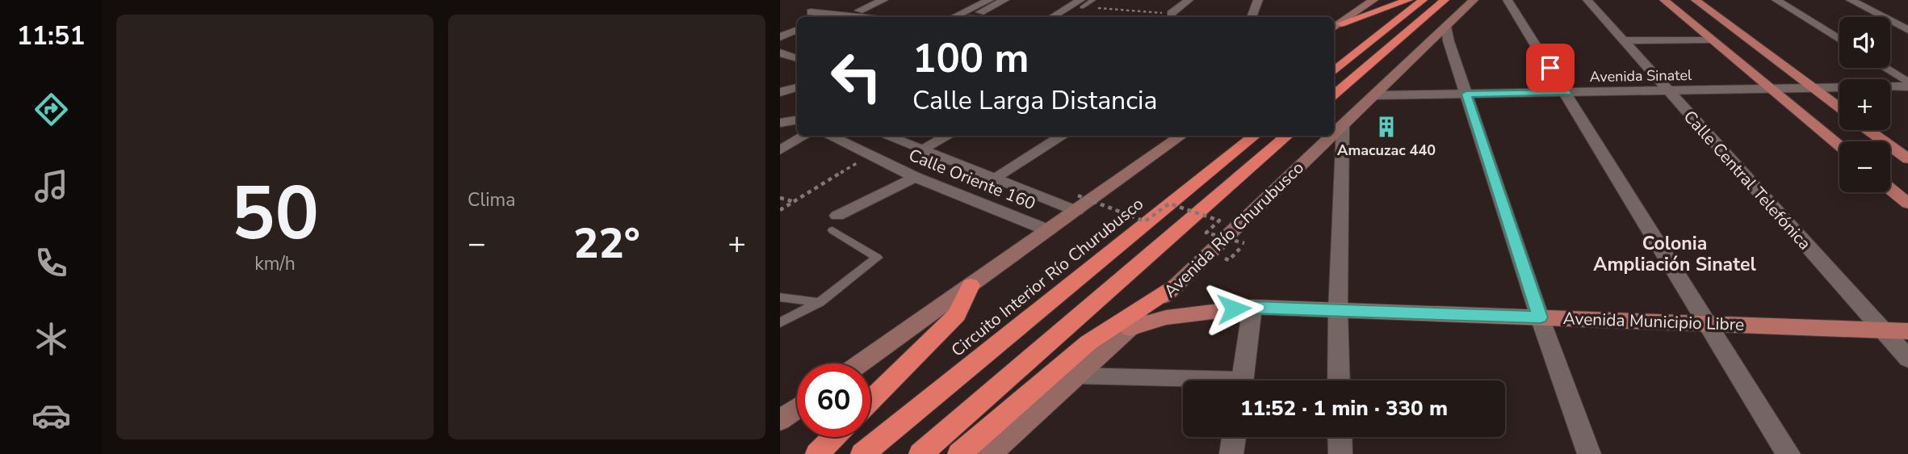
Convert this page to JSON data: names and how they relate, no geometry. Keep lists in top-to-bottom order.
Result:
{
  "streets": {
    "highway": ["Circuito Interior Río Churubusco"],
    "main road": ["Avenida Río Churubusco", "Avenida Municipio Libre"],
    "street": ["Avenida Sinatel", "Calle Oriente 160", "Calle Central Telefónica"]
  },
  "crossings": [
    ["Avenida Sinatel", "Calle Central Telefónica"],
    ["Avenida Sinatel", "Avenida Río Churubusco"],
    ["Calle Central Telefónica", "Avenida Municipio Libre"],
    ["Avenida Río Churubusco", "Avenida Municipio Libre"]
  ],
  "districts": ["Colonia Ampliación Sinatel"],
  "places": {
    "building": ["Amacuzac 440"]
  },
  "page": {
    "tabs": "11:51",
    "tile": [
      ["50", "km/h"],
      "Clima"
    ],
    "map_buttons": ["+", "−"],
    "turn": ["100 m", "Calle Larga Distancia"],
    "heat": ["−", "22°", "+"],
    "limit": "60",
    "trip": "11:52 · 1 min · 330 m"
  }
}
